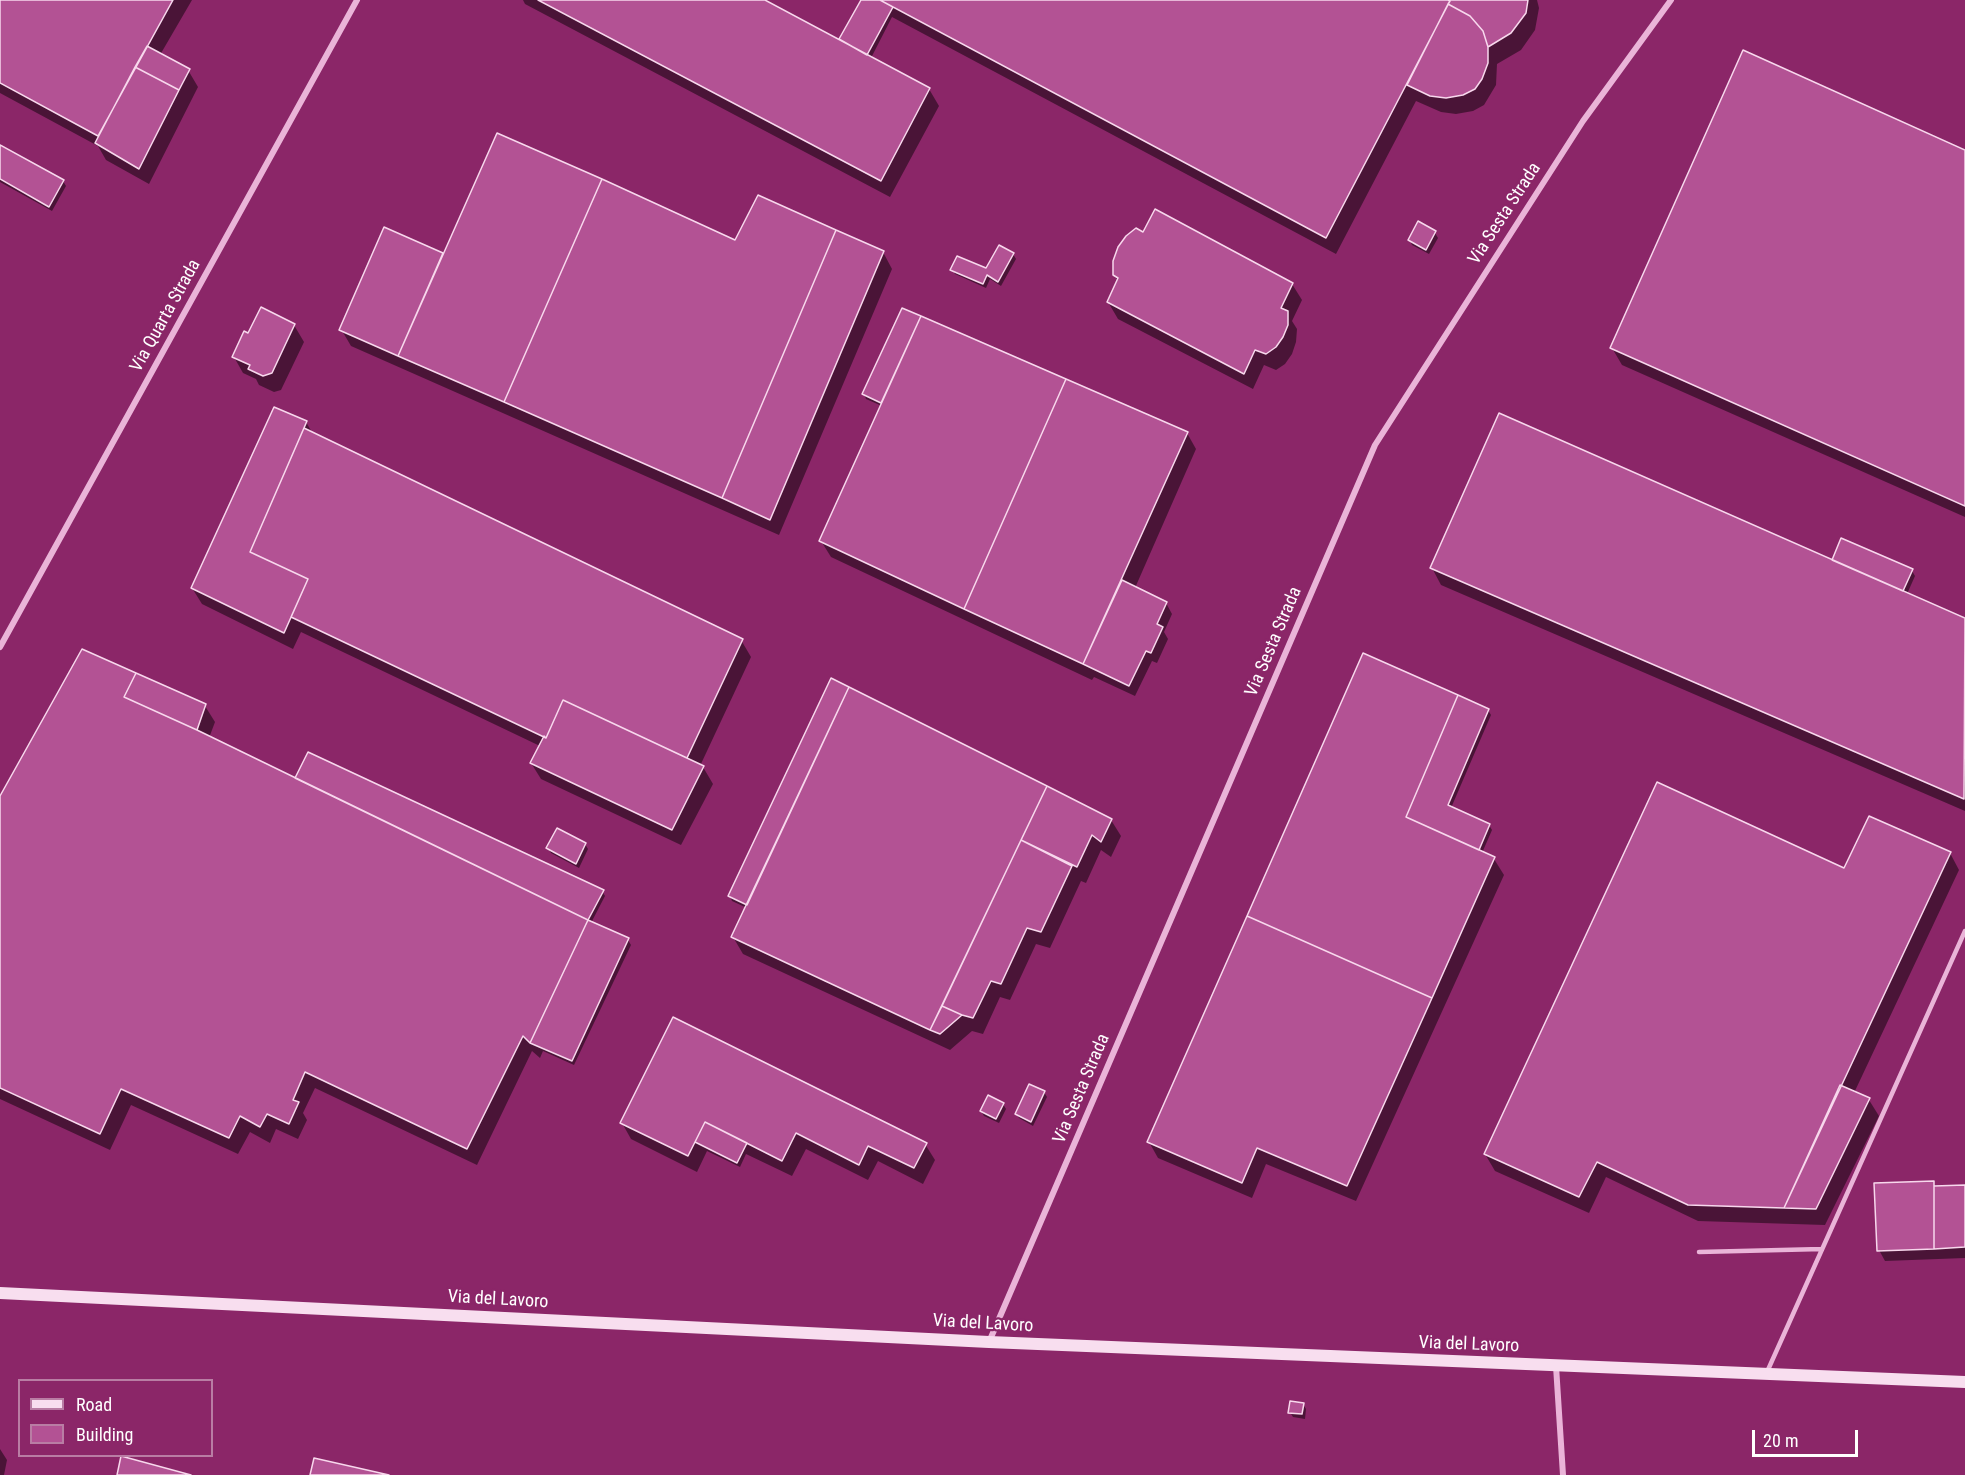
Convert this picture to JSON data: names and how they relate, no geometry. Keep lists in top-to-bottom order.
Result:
{
  "streets": {
    "street": ["Via Sesta Strada", "Via Quarta Strada", "Via del Lavoro"]
  },
  "crossings": [
    ["Via Sesta Strada", "Via del Lavoro"]
  ],
  "legend": ["Road", "Building"],
  "scale_bar": "20 m"
}
